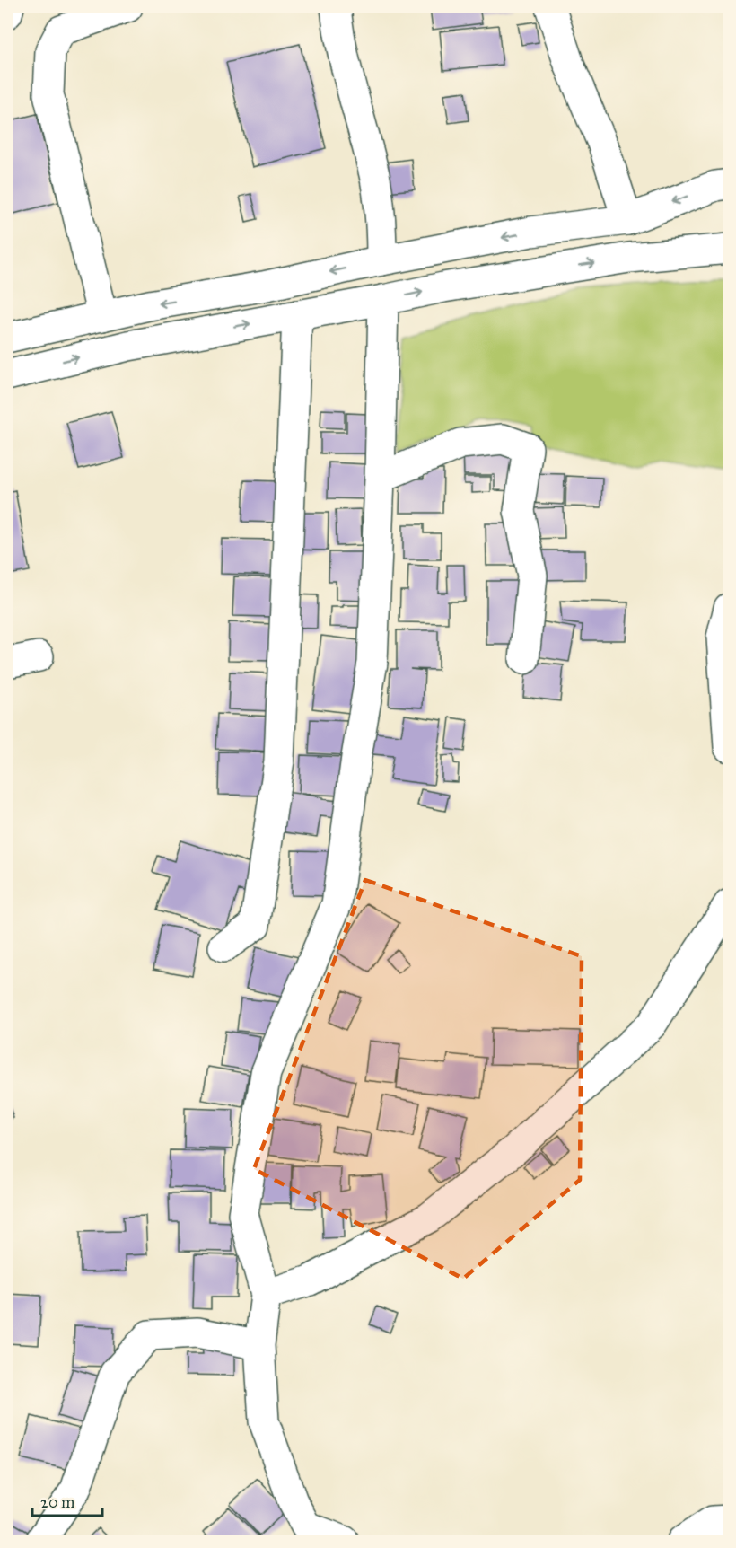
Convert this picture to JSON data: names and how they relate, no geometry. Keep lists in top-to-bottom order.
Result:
{
  "scale_bar": "20 m"
}
